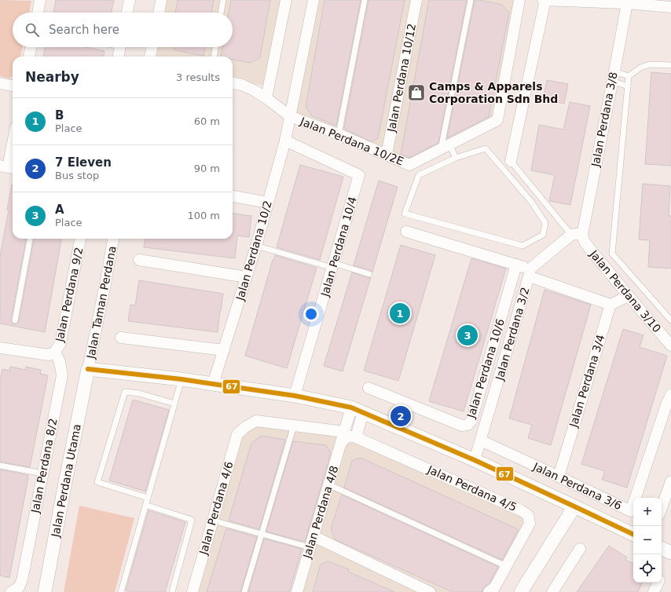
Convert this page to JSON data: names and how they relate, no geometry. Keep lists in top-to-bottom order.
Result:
{
  "streets": {
    "street": [
      "Jalan Perdana 10/12",
      "Jalan Perdana 3/8",
      "Jalan Perdana 10/2E",
      "Jalan Perdana 10/4",
      "Jalan Perdana 10/2",
      "Jalan Perdana 3/10",
      "Jalan Perdana 9/2",
      "Jalan Taman Perdana",
      "Jalan Perdana 3/2",
      "Jalan Perdana 10/6",
      "Jalan Perdana 3/4",
      "Jalan Perdana 8/2",
      "Jalan Perdana Utama",
      "Jalan Perdana 3/6",
      "Jalan Perdana 4/5",
      "Jalan Perdana 4/6",
      "Jalan Perdana 4/8"
    ]
  },
  "crossings": [
    ["Jalan Perdana 10/12", "Jalan Perdana 10/2E"],
    ["Jalan Perdana 3/8", "Jalan Perdana 3/10"],
    ["Jalan Perdana 10/2E", "Jalan Perdana 10/2"],
    ["Jalan Perdana 10/4", "Jalan Perdana 10/2"],
    ["Jalan Perdana 9/2", "Jalan Perdana 8/2"],
    ["Jalan Taman Perdana", "Jalan Perdana Utama"],
    ["Jalan Perdana 3/2", "Jalan Perdana 3/6"],
    ["Jalan Perdana 3/4", "Jalan Perdana 3/6"]
  ],
  "places": {
    "shop": ["Camps & Apparels Corporation Sdn Bhd"]
  },
  "lines": ["transit line 67"],
  "page": {
    "search": "Search here",
    "heading": ["Nearby", "3 results"],
    "list": [
      {
        "mark": "1",
        "name": "B",
        "note": "Place",
        "value": "60 m"
      },
      {
        "mark": "2",
        "name": "7 Eleven",
        "note": "Bus stop",
        "value": "90 m"
      },
      {
        "mark": "3",
        "name": "A",
        "note": "Place",
        "value": "100 m"
      }
    ],
    "pins": ["1", "3", "2"],
    "map_buttons": ["+", "−"]
  }
}
